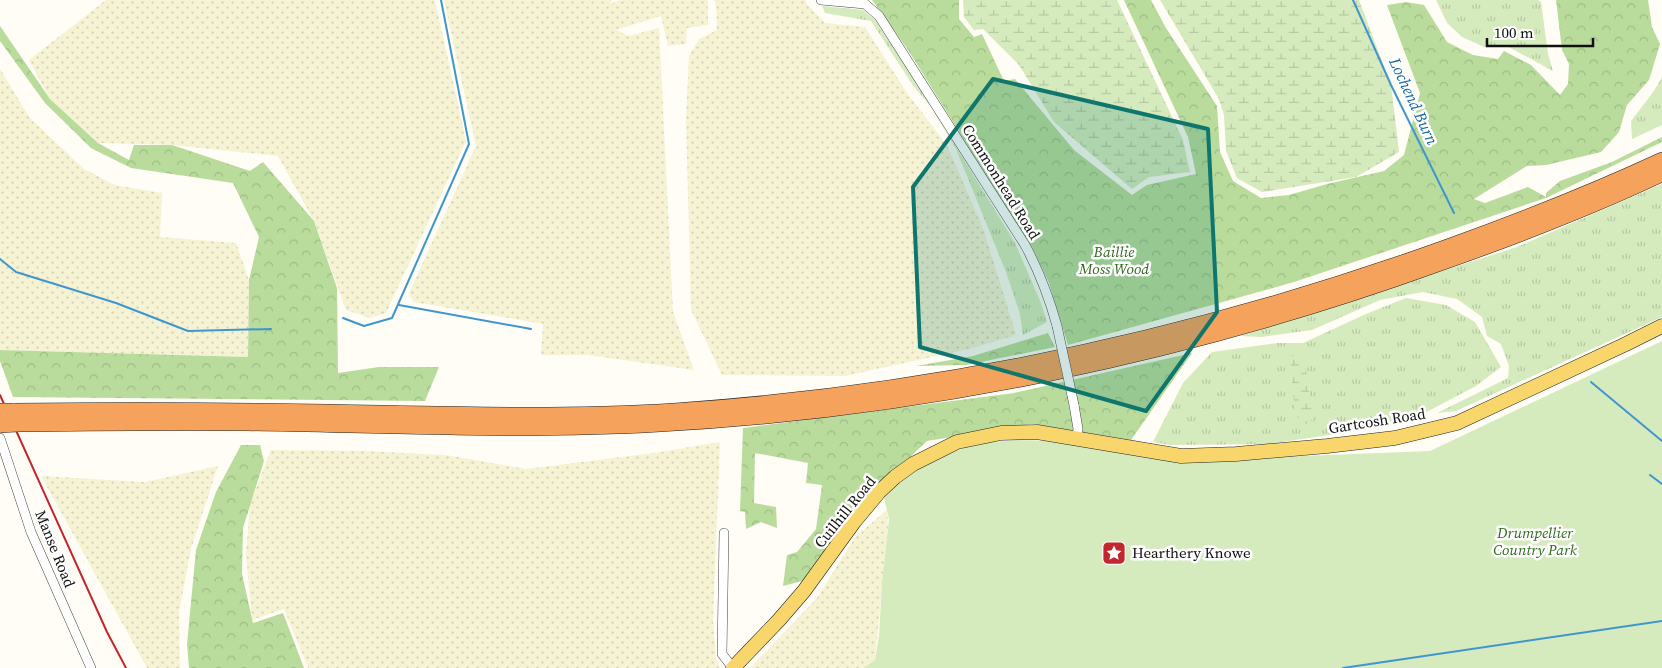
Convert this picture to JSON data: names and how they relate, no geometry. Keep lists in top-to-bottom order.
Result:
{
  "streets": {
    "main road": ["Gartcosh Road", "Cuilhill Road"],
    "street": ["Commonhead Road", "Manse Road"]
  },
  "crossings": [
    ["Commonhead Road", "Gartcosh Road"],
    ["Commonhead Road", "Cuilhill Road"],
    ["Gartcosh Road", "Cuilhill Road"]
  ],
  "water": ["Lochend Burn"],
  "parks": ["Baillie Moss Wood", "Drumpellier Country Park"],
  "places": {
    "place": ["Hearthery Knowe"]
  },
  "scale_bar": "100 m"
}
